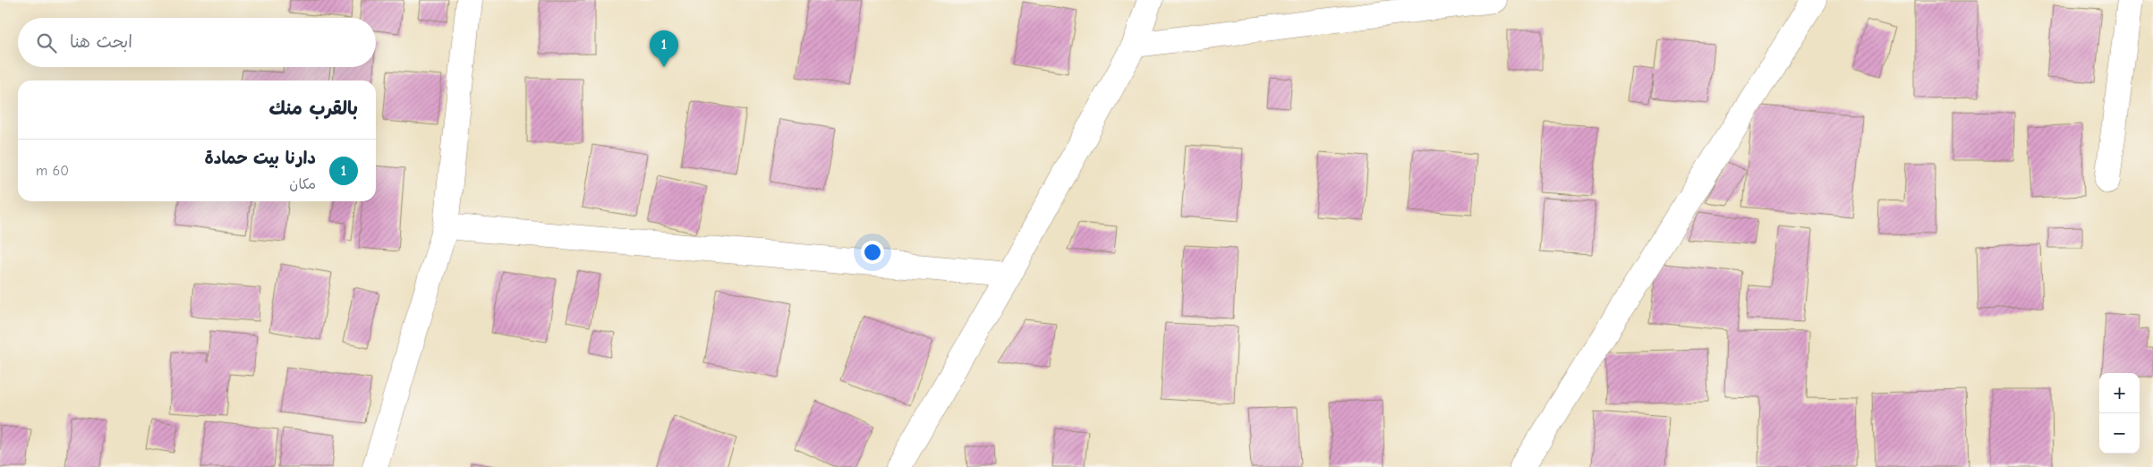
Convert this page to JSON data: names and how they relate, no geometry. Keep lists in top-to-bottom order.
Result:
{
  "page": {
    "search": "ابحث هنا",
    "pins": "1",
    "heading": "بالقرب منك",
    "list": [
      {
        "mark": "1",
        "name": "دارنا بيت حمادة",
        "note": "مكان",
        "value": "60 m"
      }
    ],
    "map_buttons": ["+", "−"]
  }
}
